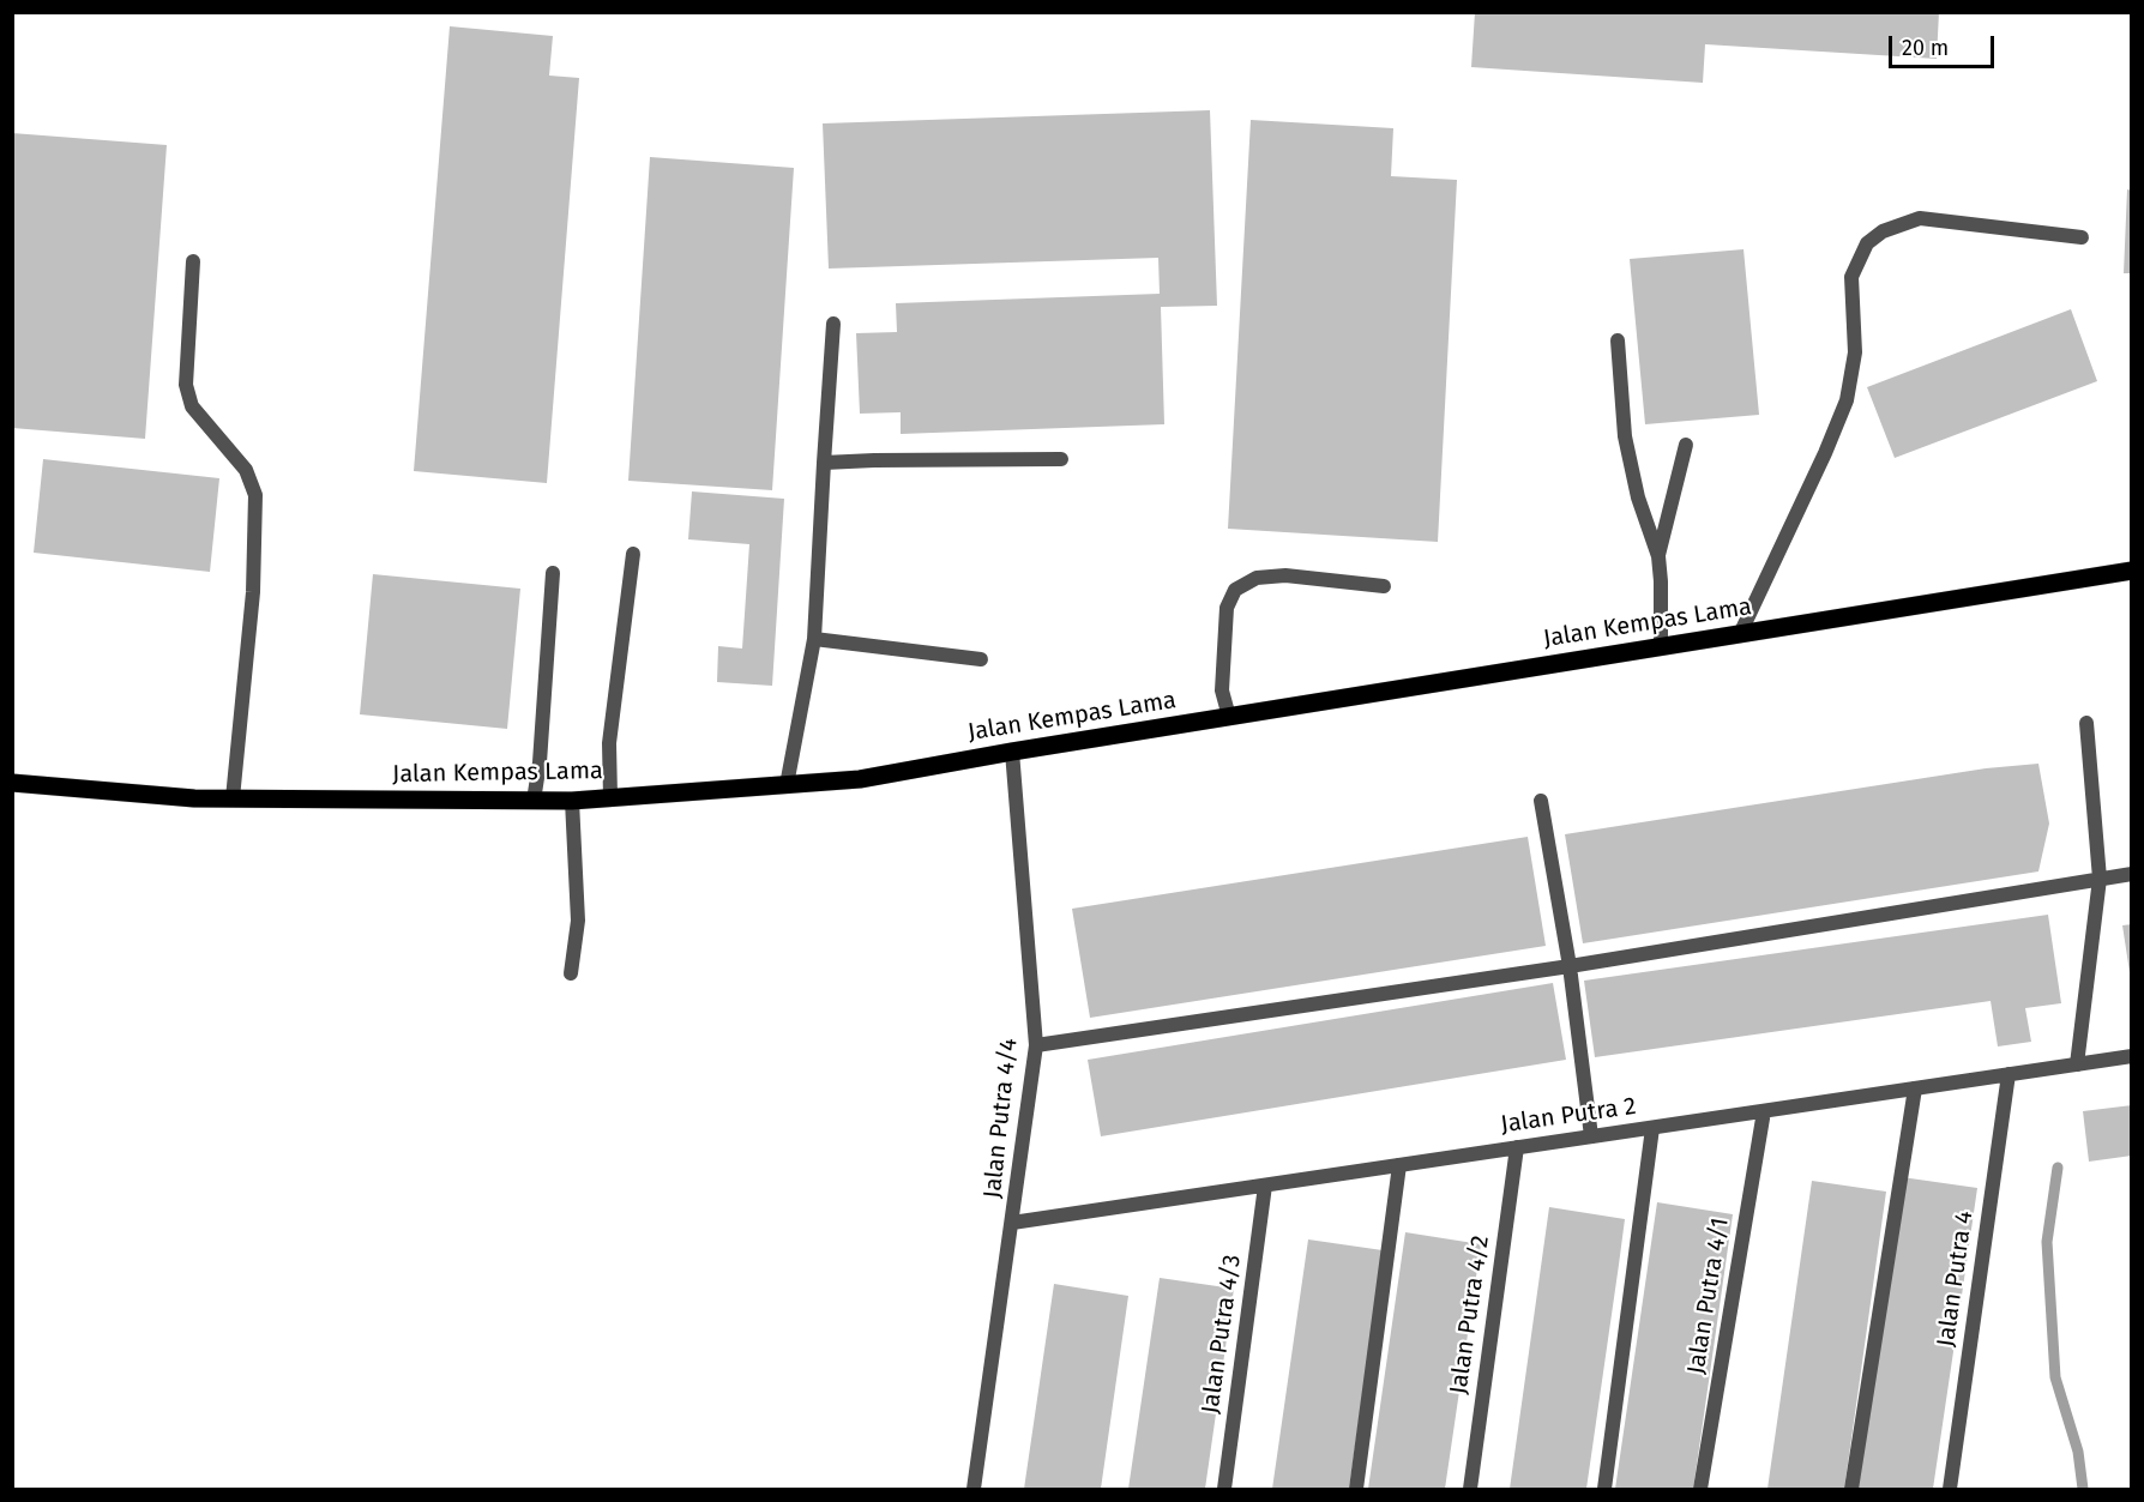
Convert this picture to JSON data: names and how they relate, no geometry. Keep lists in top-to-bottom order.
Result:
{
  "streets": {
    "main road": ["Jalan Kempas Lama"],
    "street": [
      "Jalan Putra 2",
      "Jalan Putra 4/4",
      "Jalan Putra 4",
      "Jalan Putra 4/1",
      "Jalan Putra 4/2",
      "Jalan Putra 4/3"
    ]
  },
  "crossings": [
    ["Jalan Kempas Lama", "Jalan Putra 4/4"],
    ["Jalan Putra 2", "Jalan Putra 4/4"],
    ["Jalan Putra 2", "Jalan Putra 4"],
    ["Jalan Putra 2", "Jalan Putra 4/1"],
    ["Jalan Putra 2", "Jalan Putra 4/2"],
    ["Jalan Putra 2", "Jalan Putra 4/3"]
  ],
  "scale_bar": "20 m"
}
